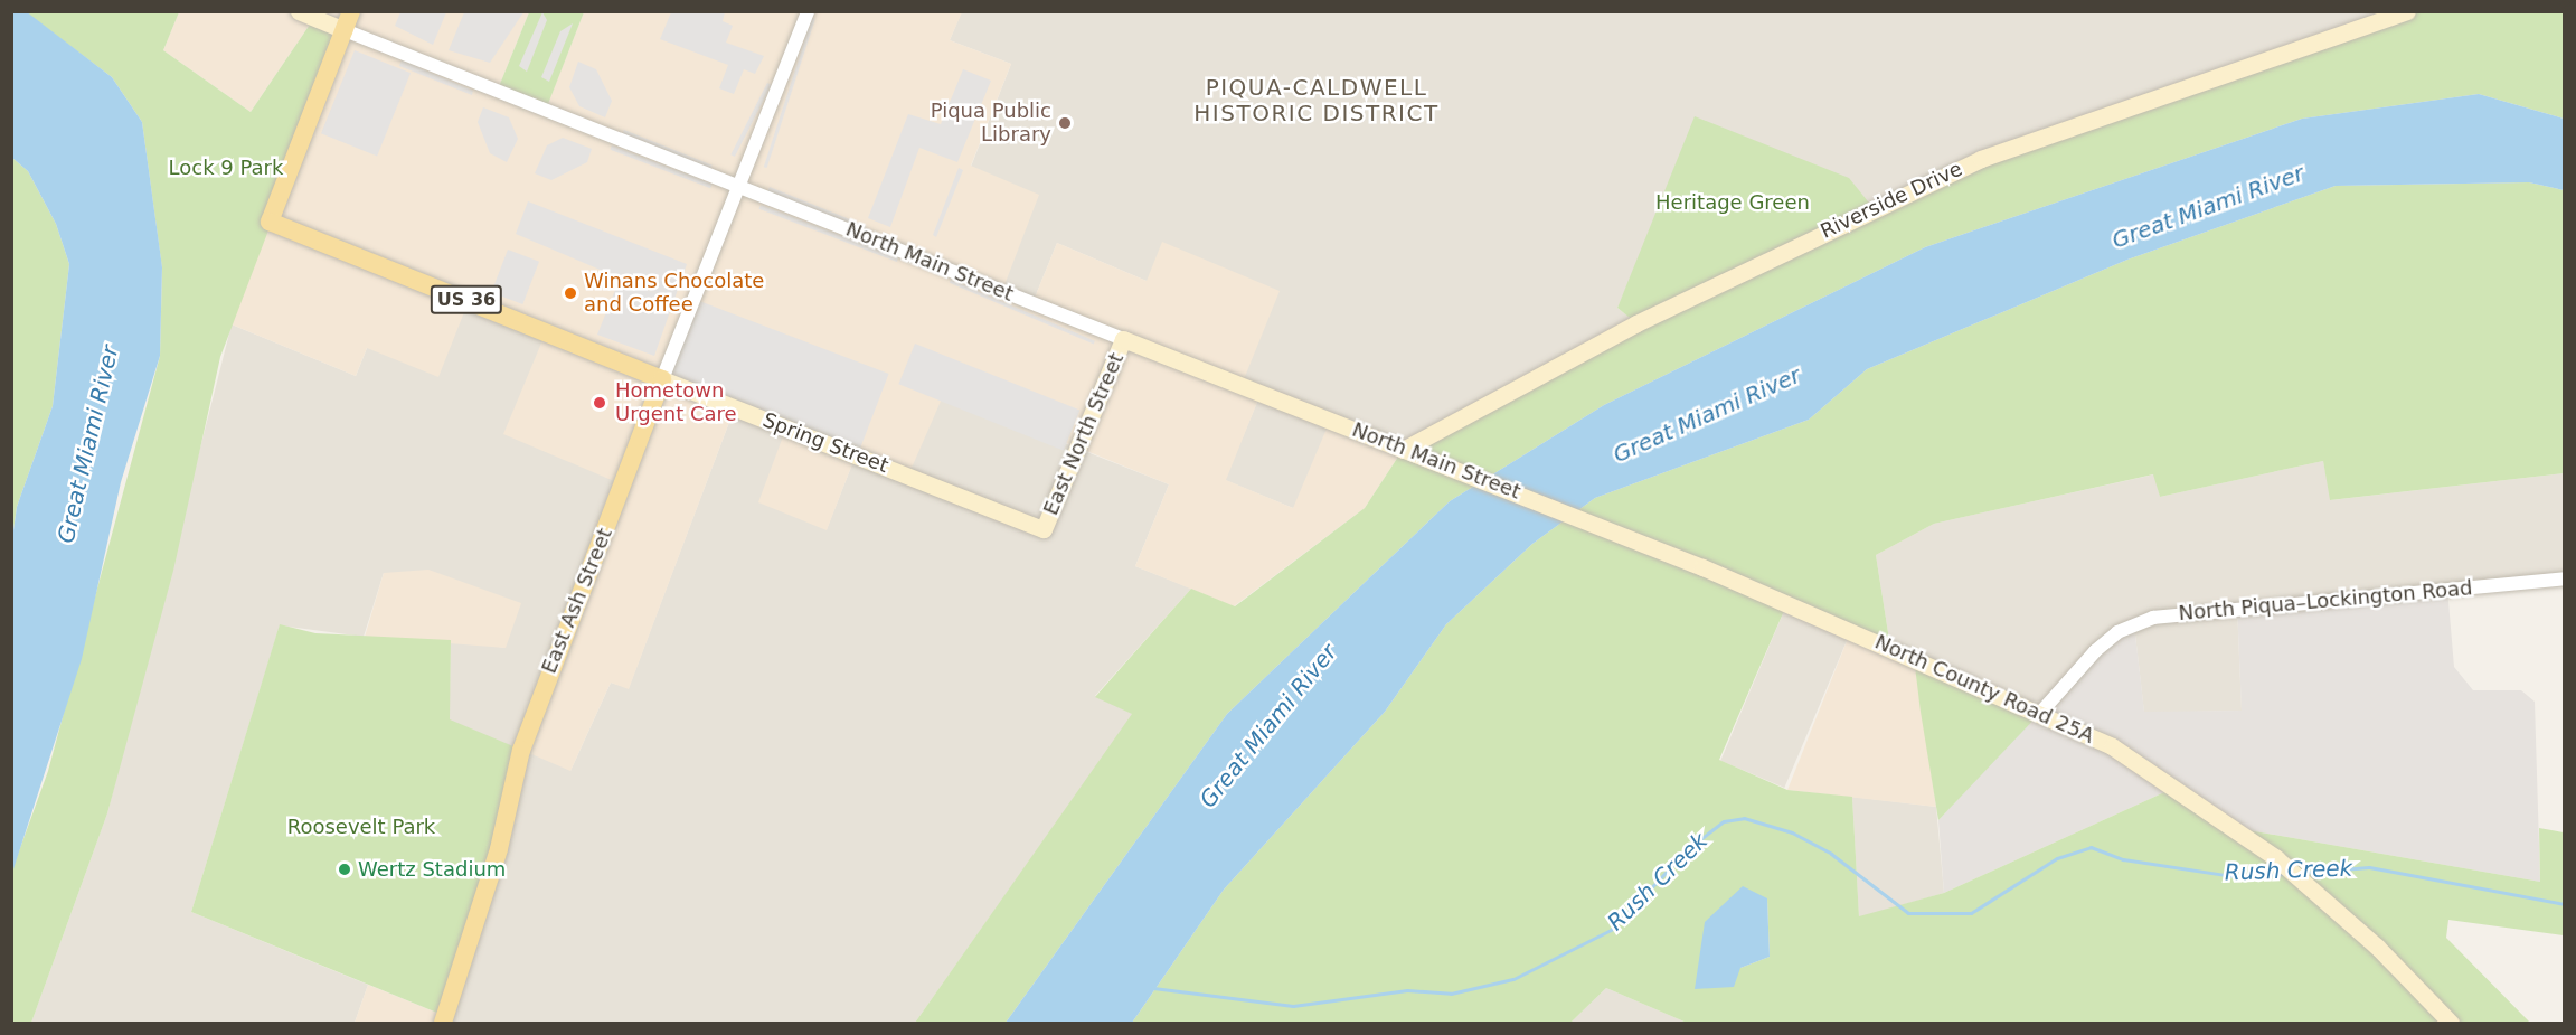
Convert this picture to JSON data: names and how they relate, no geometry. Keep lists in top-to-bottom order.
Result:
{
  "streets": {
    "main road": [
      "Riverside Drive",
      "North Main Street",
      "US 36",
      "East North Street",
      "Spring Street",
      "East Ash Street",
      "North County Road 25A"
    ],
    "street": ["North Piqua–Lockington Road"]
  },
  "crossings": [
    ["Riverside Drive", "North Main Street"],
    ["North Main Street", "US 36"],
    ["North Main Street", "East North Street"],
    ["North Main Street", "Spring Street"],
    ["North Main Street", "East Ash Street"],
    ["North Main Street", "North County Road 25A"],
    ["US 36", "Spring Street"],
    ["East North Street", "Spring Street"],
    ["Spring Street", "East Ash Street"],
    ["North Piqua–Lockington Road", "North County Road 25A"]
  ],
  "districts": ["PIQUA-CALDWELL HISTORIC DISTRICT"],
  "water": ["Great Miami River", "Rush Creek"],
  "parks": ["Lock 9 Park", "Heritage Green", "Roosevelt Park"],
  "places": [
    "Piqua Public Library",
    "Winans Chocolate and Coffee",
    "Hometown Urgent Care",
    "Wertz Stadium"
  ]
}
